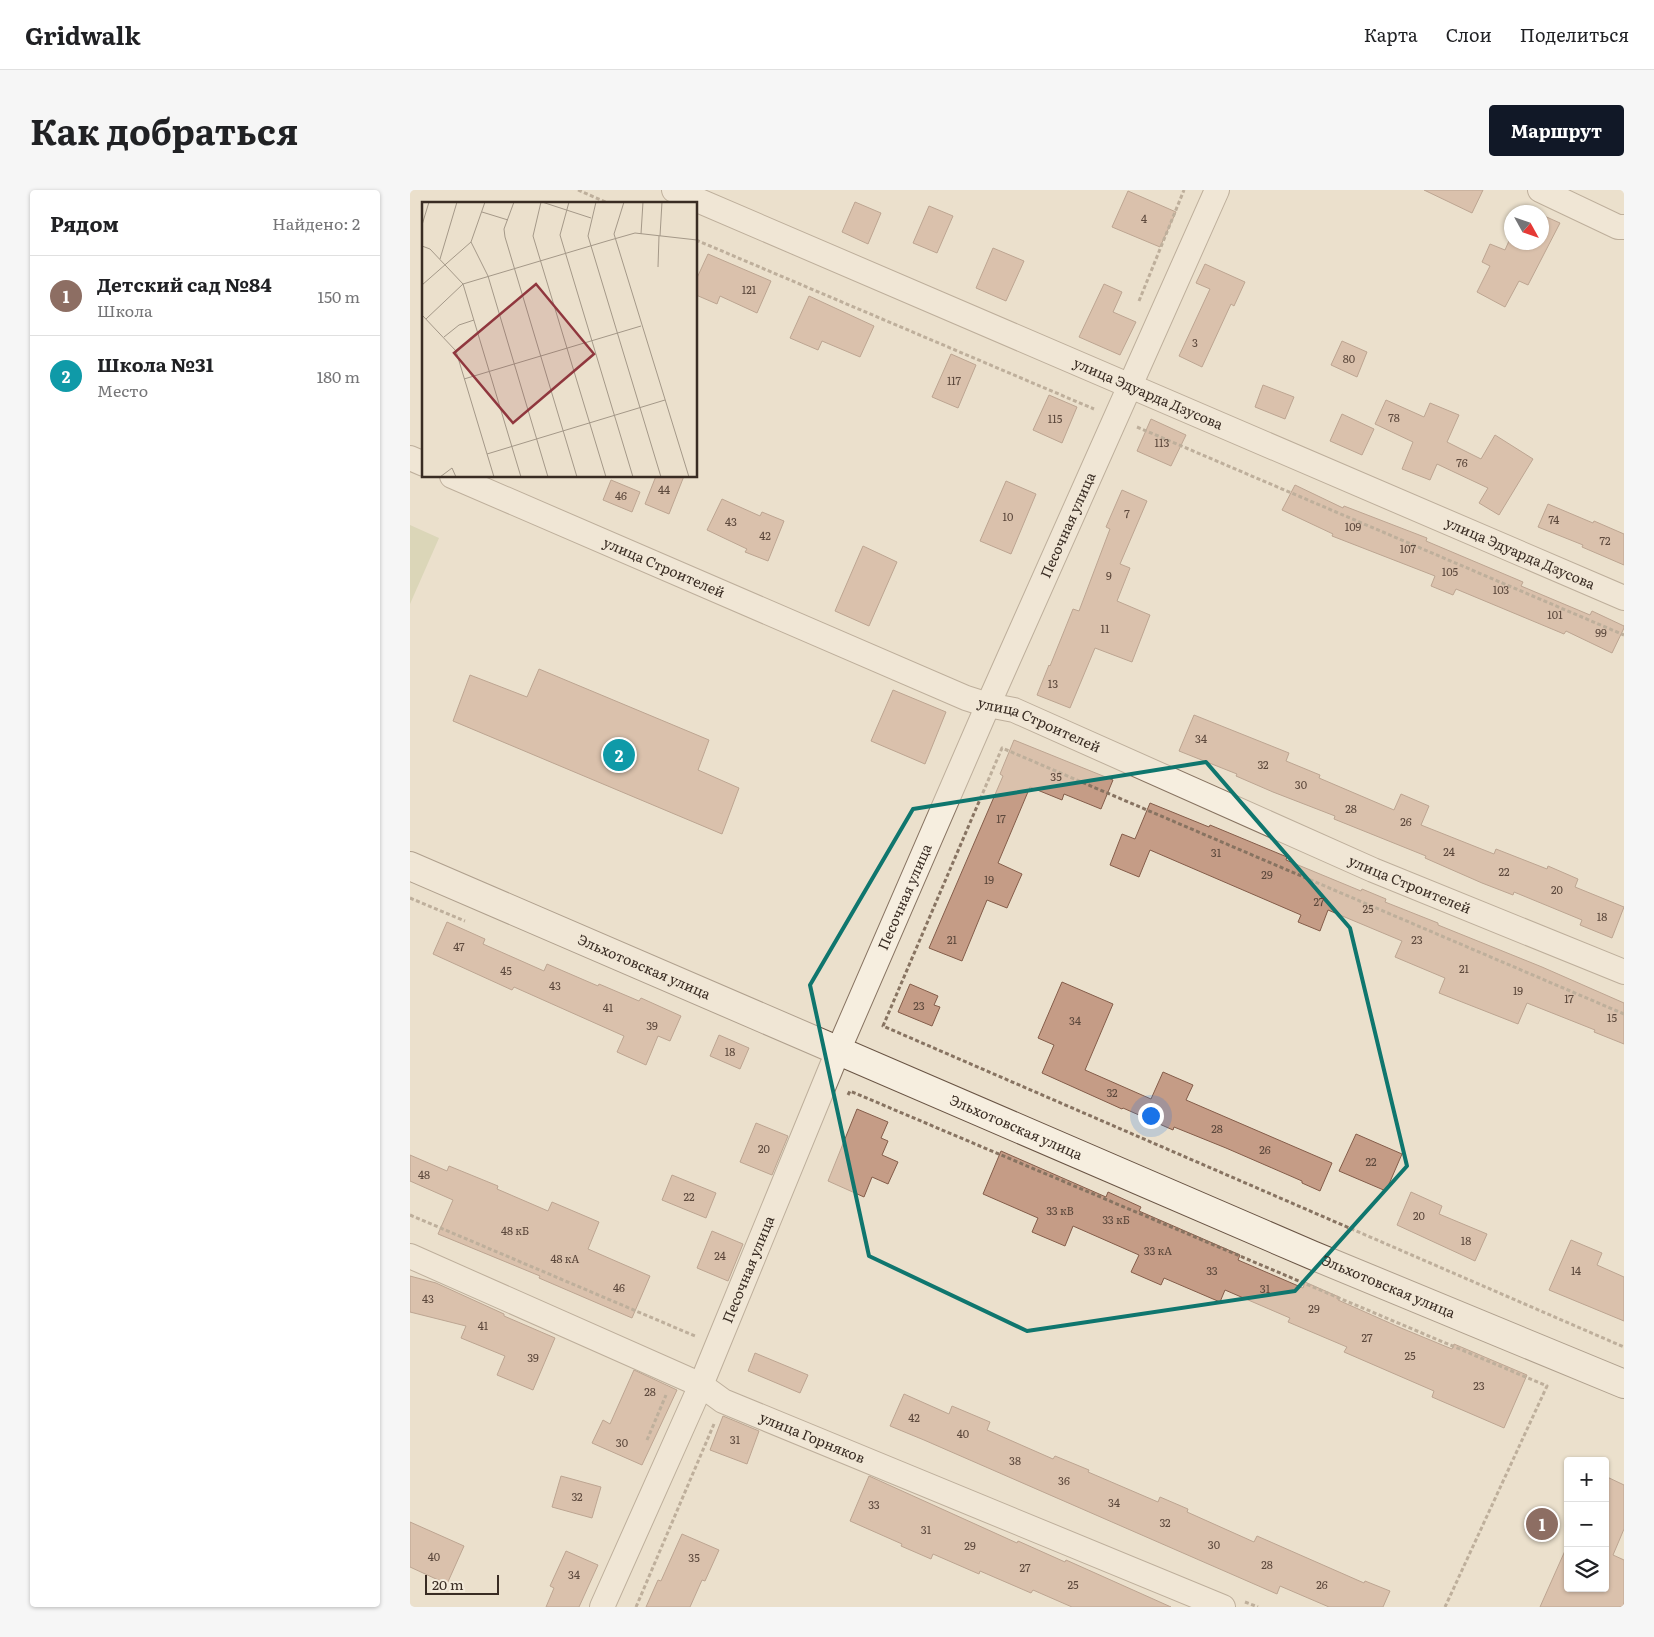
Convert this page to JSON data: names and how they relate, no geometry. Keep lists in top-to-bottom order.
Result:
{
  "streets": {
    "street": [
      "улица Эдуарда Дзусова",
      "Песочная улица",
      "улица Строителей",
      "Эльхотовская улица",
      "улица Горняков"
    ]
  },
  "crossings": [
    ["улица Эдуарда Дзусова", "Песочная улица"],
    ["Песочная улица", "улица Строителей"],
    ["Песочная улица", "Эльхотовская улица"],
    ["Песочная улица", "улица Горняков"]
  ],
  "house_numbers": [
    "4",
    "121",
    "3",
    "80",
    "117",
    "78",
    "115",
    "113",
    "76",
    "44",
    "46",
    "7",
    "10",
    "74",
    "43",
    "109",
    "42",
    "72",
    "107",
    "105",
    "9",
    "103",
    "101",
    "11",
    "99",
    "13",
    "34",
    "32",
    "35",
    "30",
    "28",
    "17",
    "26",
    "24",
    "31",
    "22",
    "29",
    "19",
    "20",
    "27",
    "25",
    "18",
    "21",
    "23",
    "47",
    "21",
    "45",
    "43",
    "19",
    "17",
    "23",
    "41",
    "15",
    "34",
    "39",
    "18",
    "32",
    "28",
    "20",
    "26",
    "22",
    "48",
    "22",
    "33 кВ",
    "20",
    "33 кБ",
    "48 кБ",
    "18",
    "33 кА",
    "24",
    "48 кА",
    "33",
    "14",
    "46",
    "31",
    "43",
    "29",
    "41",
    "27",
    "25",
    "39",
    "23",
    "28",
    "42",
    "40",
    "31",
    "30",
    "38",
    "36",
    "32",
    "34",
    "33",
    "32",
    "31",
    "30",
    "29",
    "40",
    "35",
    "28",
    "27",
    "34",
    "25",
    "26"
  ],
  "scale_bar": "20 m",
  "north": "bottom right",
  "page": {
    "header": "Gridwalk",
    "nav": ["Карта", "Слои", "Поделиться"],
    "title": "Как добраться",
    "buttons": "Маршрут",
    "heading": ["Рядом", "Найдено: 2"],
    "list": [
      {
        "mark": "1",
        "name": "Детский сад №84",
        "note": "Школа",
        "value": "150 m"
      },
      {
        "mark": "2",
        "name": "Школа №31",
        "note": "Место",
        "value": "180 m"
      }
    ],
    "pins": ["2", "1"],
    "map_buttons": ["+", "−"],
    "scale": "20 m"
  }
}
